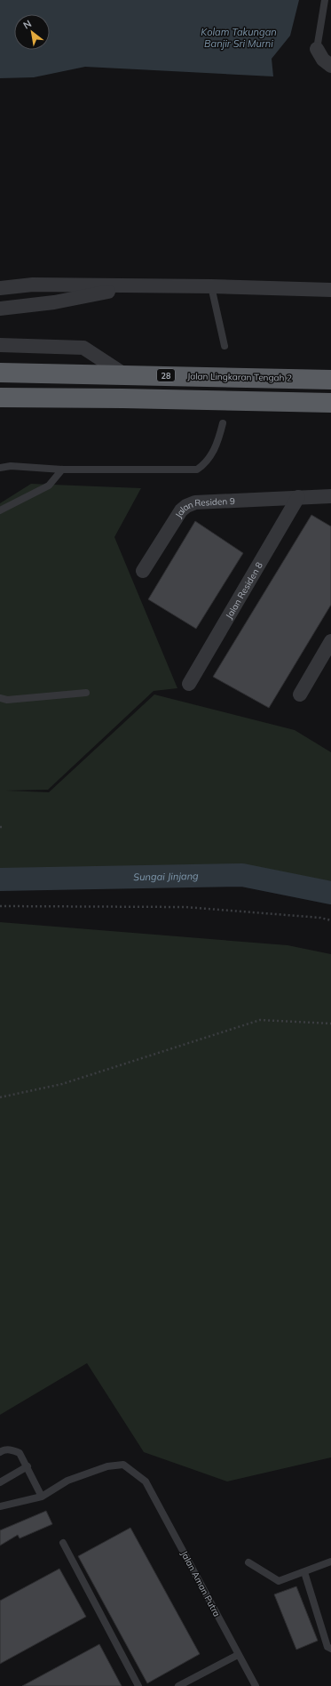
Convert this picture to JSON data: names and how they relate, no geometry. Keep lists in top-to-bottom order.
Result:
{
  "streets": {
    "highway": ["28", "Jalan Lingkaran Tengah 2"],
    "street": ["Jalan Residen 9", "Jalan Residen 8"],
    "lane": ["Jalan Aman Putra"]
  },
  "crossings": [
    ["Jalan Residen 9", "Jalan Residen 8"]
  ],
  "water": ["Kolam Takungan Banjir Sri Murni", "Sungai Jinjang"],
  "north": "top left"
}
